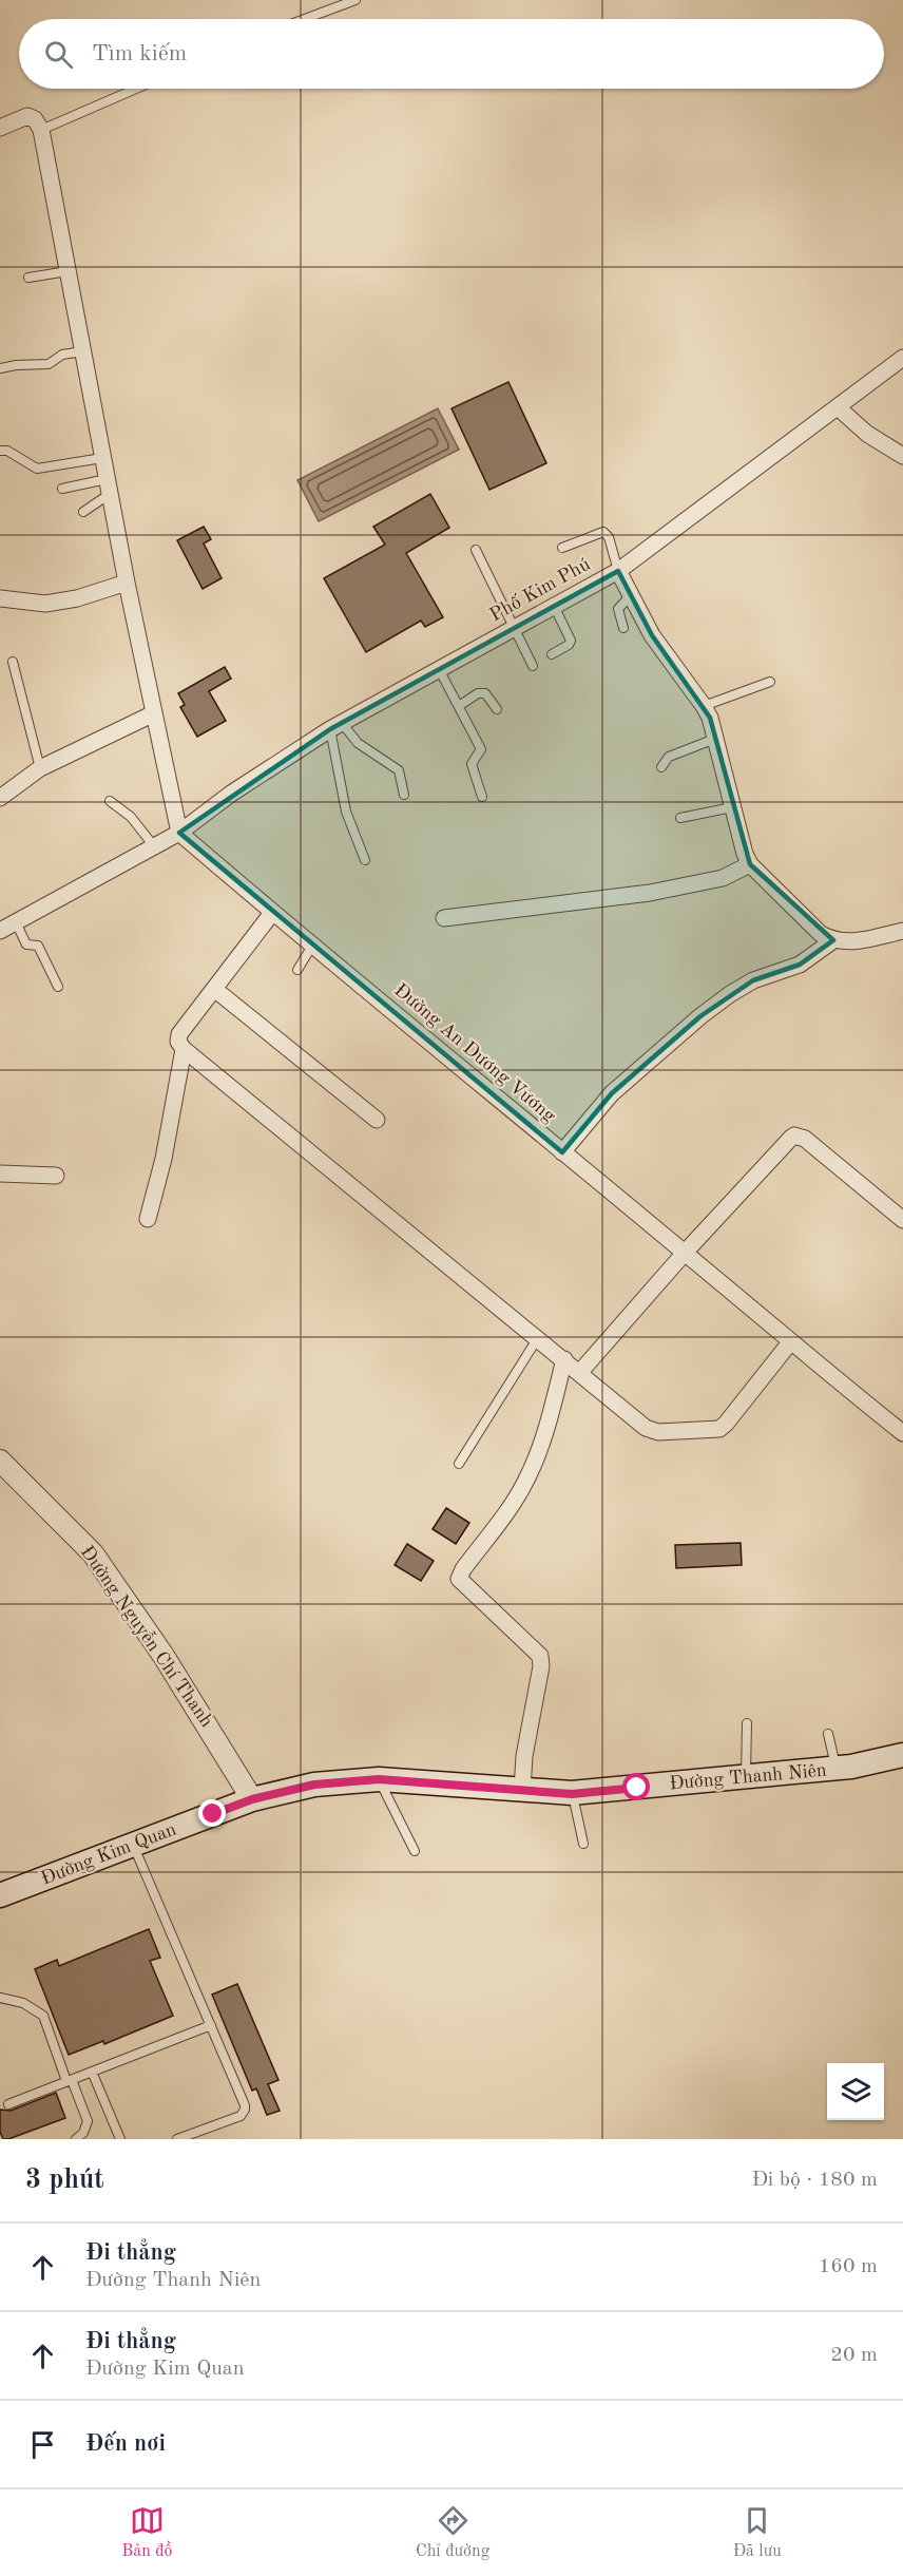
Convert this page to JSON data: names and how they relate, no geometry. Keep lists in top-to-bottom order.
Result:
{
  "streets": {
    "main road": ["Đường Thanh Niên", "Đường Kim Quan"],
    "street": ["Phố Kim Phú", "Đường An Dương Vương", "Đường Nguyễn Chí Thanh"]
  },
  "crossings": [
    ["Phố Kim Phú", "Đường An Dương Vương"],
    ["Đường Nguyễn Chí Thanh", "Đường Thanh Niên"],
    ["Đường Nguyễn Chí Thanh", "Đường Kim Quan"],
    ["Đường Thanh Niên", "Đường Kim Quan"]
  ],
  "page": {
    "search": "Tìm kiếm",
    "heading": ["3 phút", "Đi bộ · 180 m"],
    "list": [
      ["Đi thẳng", "Đường Thanh Niên", "160 m"],
      ["Đi thẳng", "Đường Kim Quan", "20 m"],
      "Đến nơi"
    ],
    "nav": ["Bản đồ", "Chỉ đường", "Đã lưu"]
  }
}
